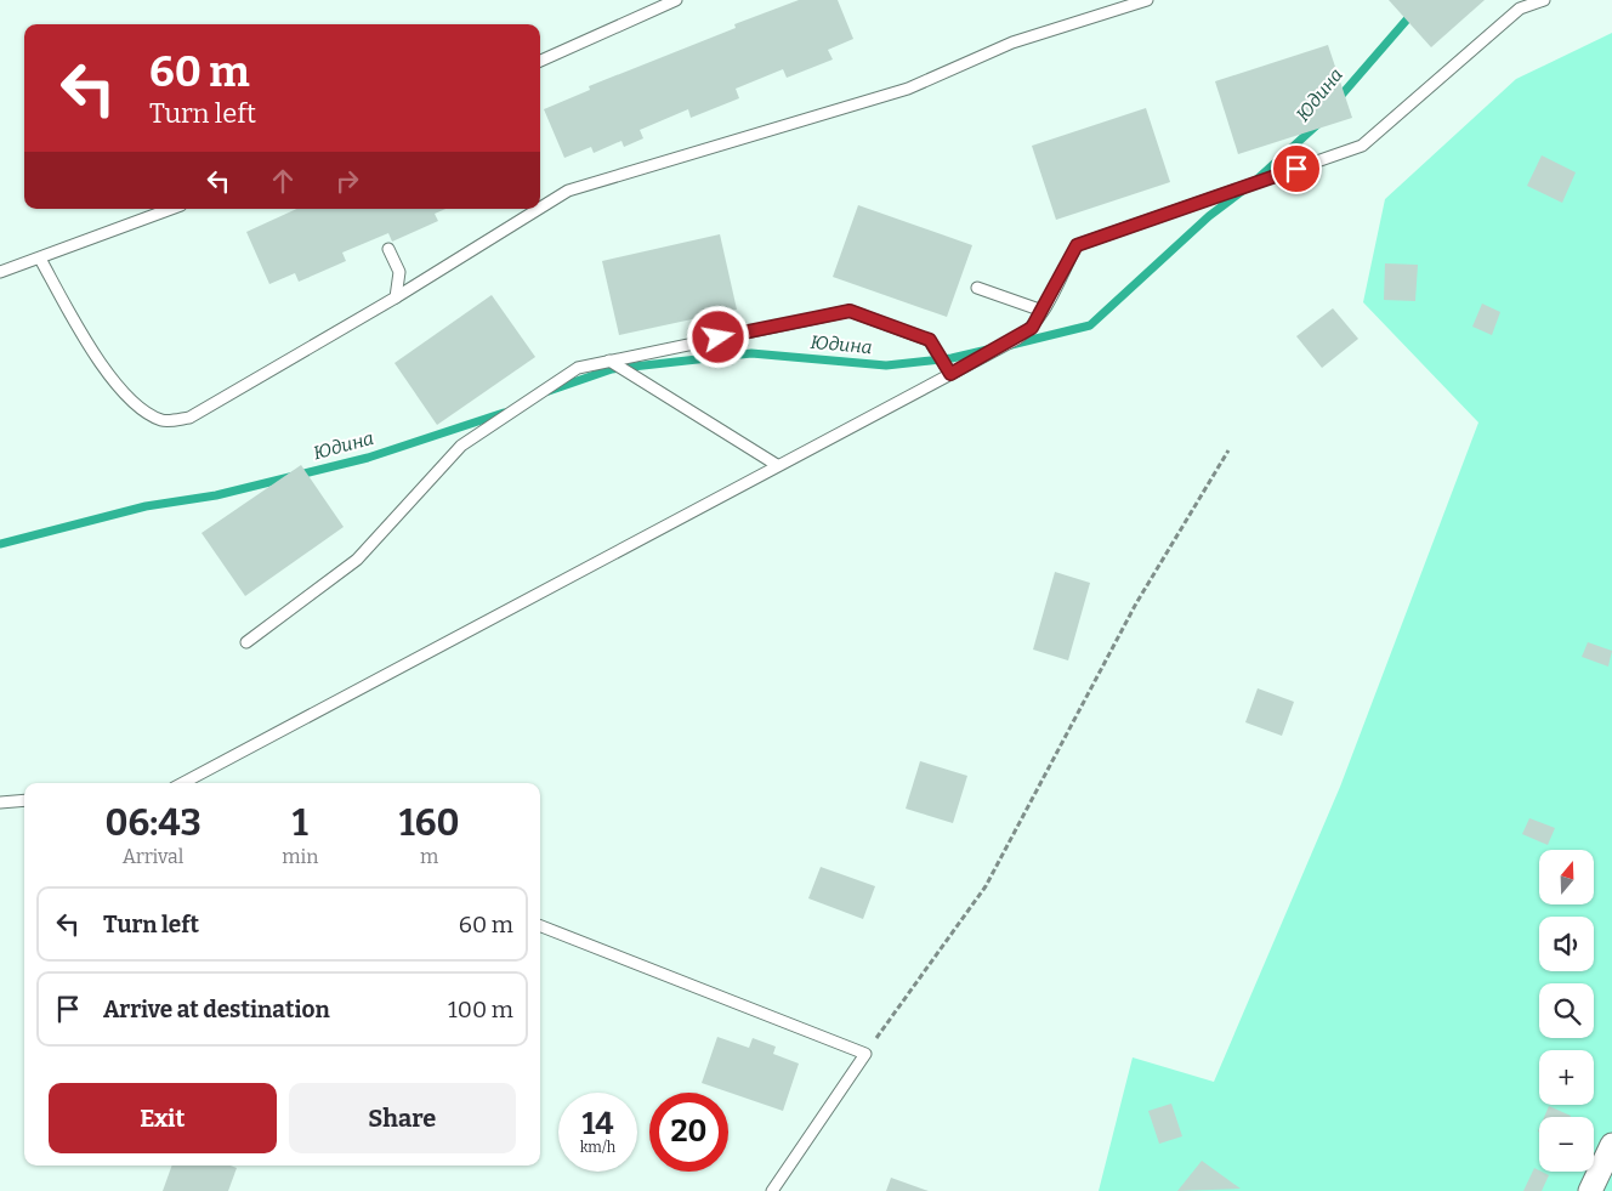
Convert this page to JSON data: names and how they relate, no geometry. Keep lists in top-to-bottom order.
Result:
{
  "water": ["Юдина"],
  "north": "top",
  "page": {
    "turn": ["60 m", "Turn left"],
    "eta": [
      "06:43",
      "Arrival",
      "1",
      "min",
      "160",
      "m"
    ],
    "map_buttons": ["+", "−"],
    "list": [
      {
        "name": "Turn left",
        "value": "60 m"
      },
      {
        "name": "Arrive at destination",
        "value": "100 m"
      }
    ],
    "buttons": ["Exit", "Share"],
    "speed": "14 km/h",
    "limit": "20"
  }
}
